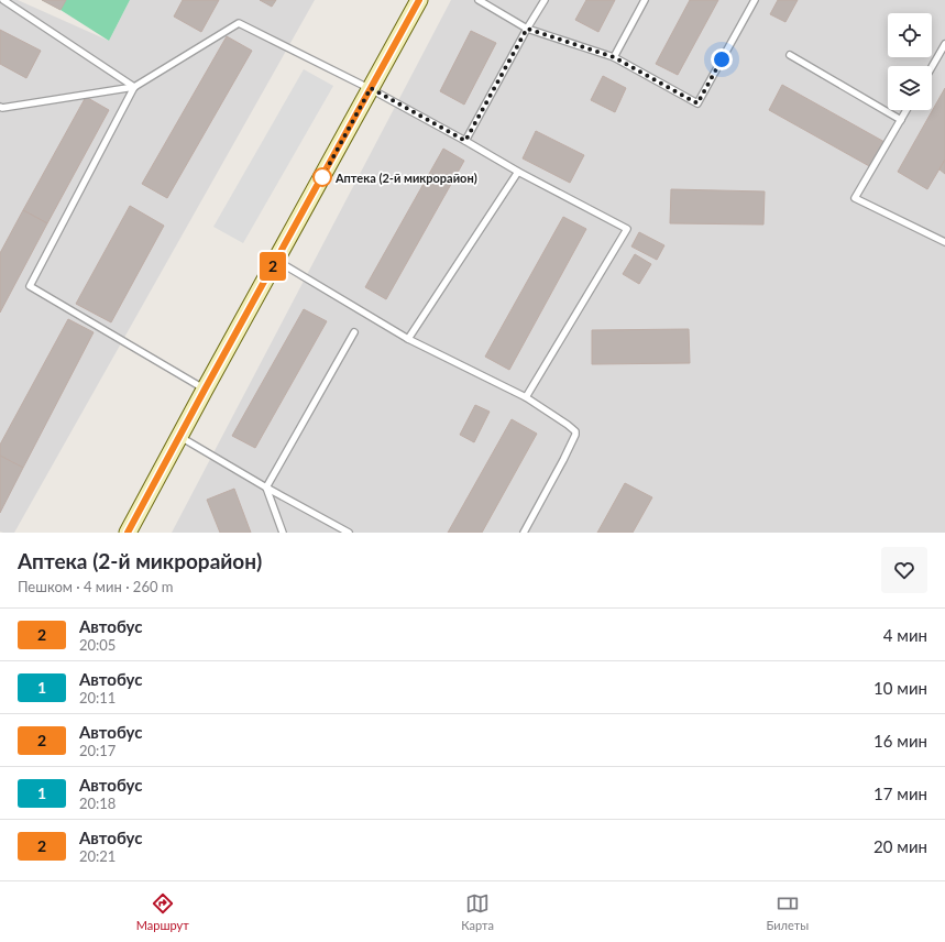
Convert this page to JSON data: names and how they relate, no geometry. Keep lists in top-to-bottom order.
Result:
{
  "places": ["Аптека (2-й микрорайон)"],
  "lines": ["bus line 2"],
  "page": {
    "on_map": "2",
    "heading": ["Аптека (2-й микрорайон)", "Пешком · 4 мин · 260 m"],
    "list": [
      {
        "mark": "2",
        "name": "Автобус",
        "note": "20:05",
        "value": "4 мин"
      },
      {
        "mark": "1",
        "name": "Автобус",
        "note": "20:11",
        "value": "10 мин"
      },
      {
        "mark": "2",
        "name": "Автобус",
        "note": "20:17",
        "value": "16 мин"
      },
      {
        "mark": "1",
        "name": "Автобус",
        "note": "20:18",
        "value": "17 мин"
      },
      {
        "mark": "2",
        "name": "Автобус",
        "note": "20:21",
        "value": "20 мин"
      }
    ],
    "tabs": ["Маршрут", "Карта", "Билеты"]
  }
}
